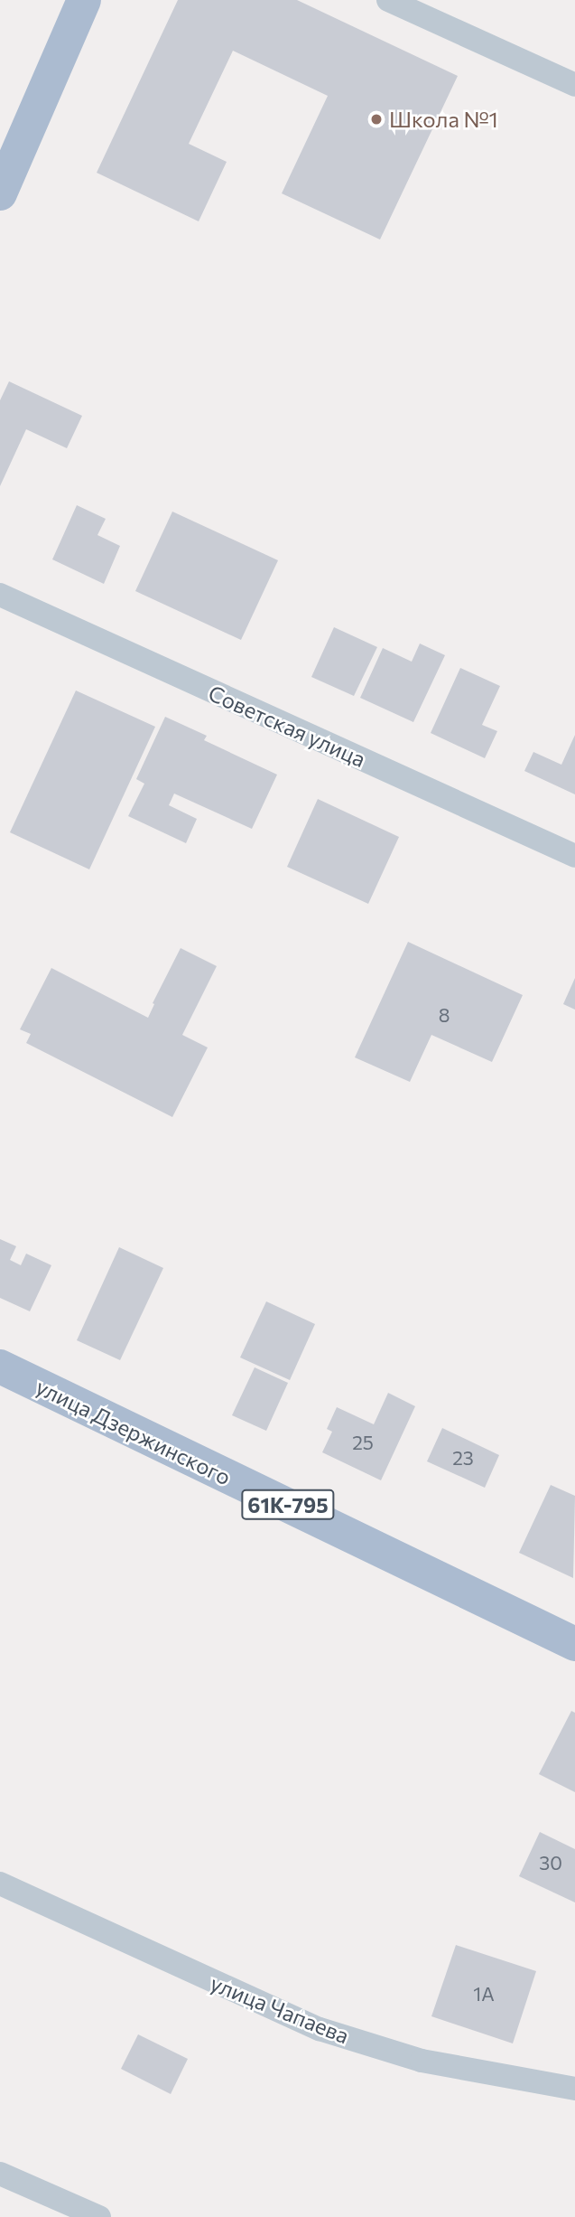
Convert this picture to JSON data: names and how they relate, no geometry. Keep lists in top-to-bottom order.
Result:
{
  "streets": {
    "main road": ["улица Дзержинского", "61К-795"],
    "street": ["Советская улица", "улица Чапаева"]
  },
  "places": ["Школа №1"],
  "house_numbers": [
    "8",
    "25",
    "23",
    "30",
    "1А"
  ]
}
